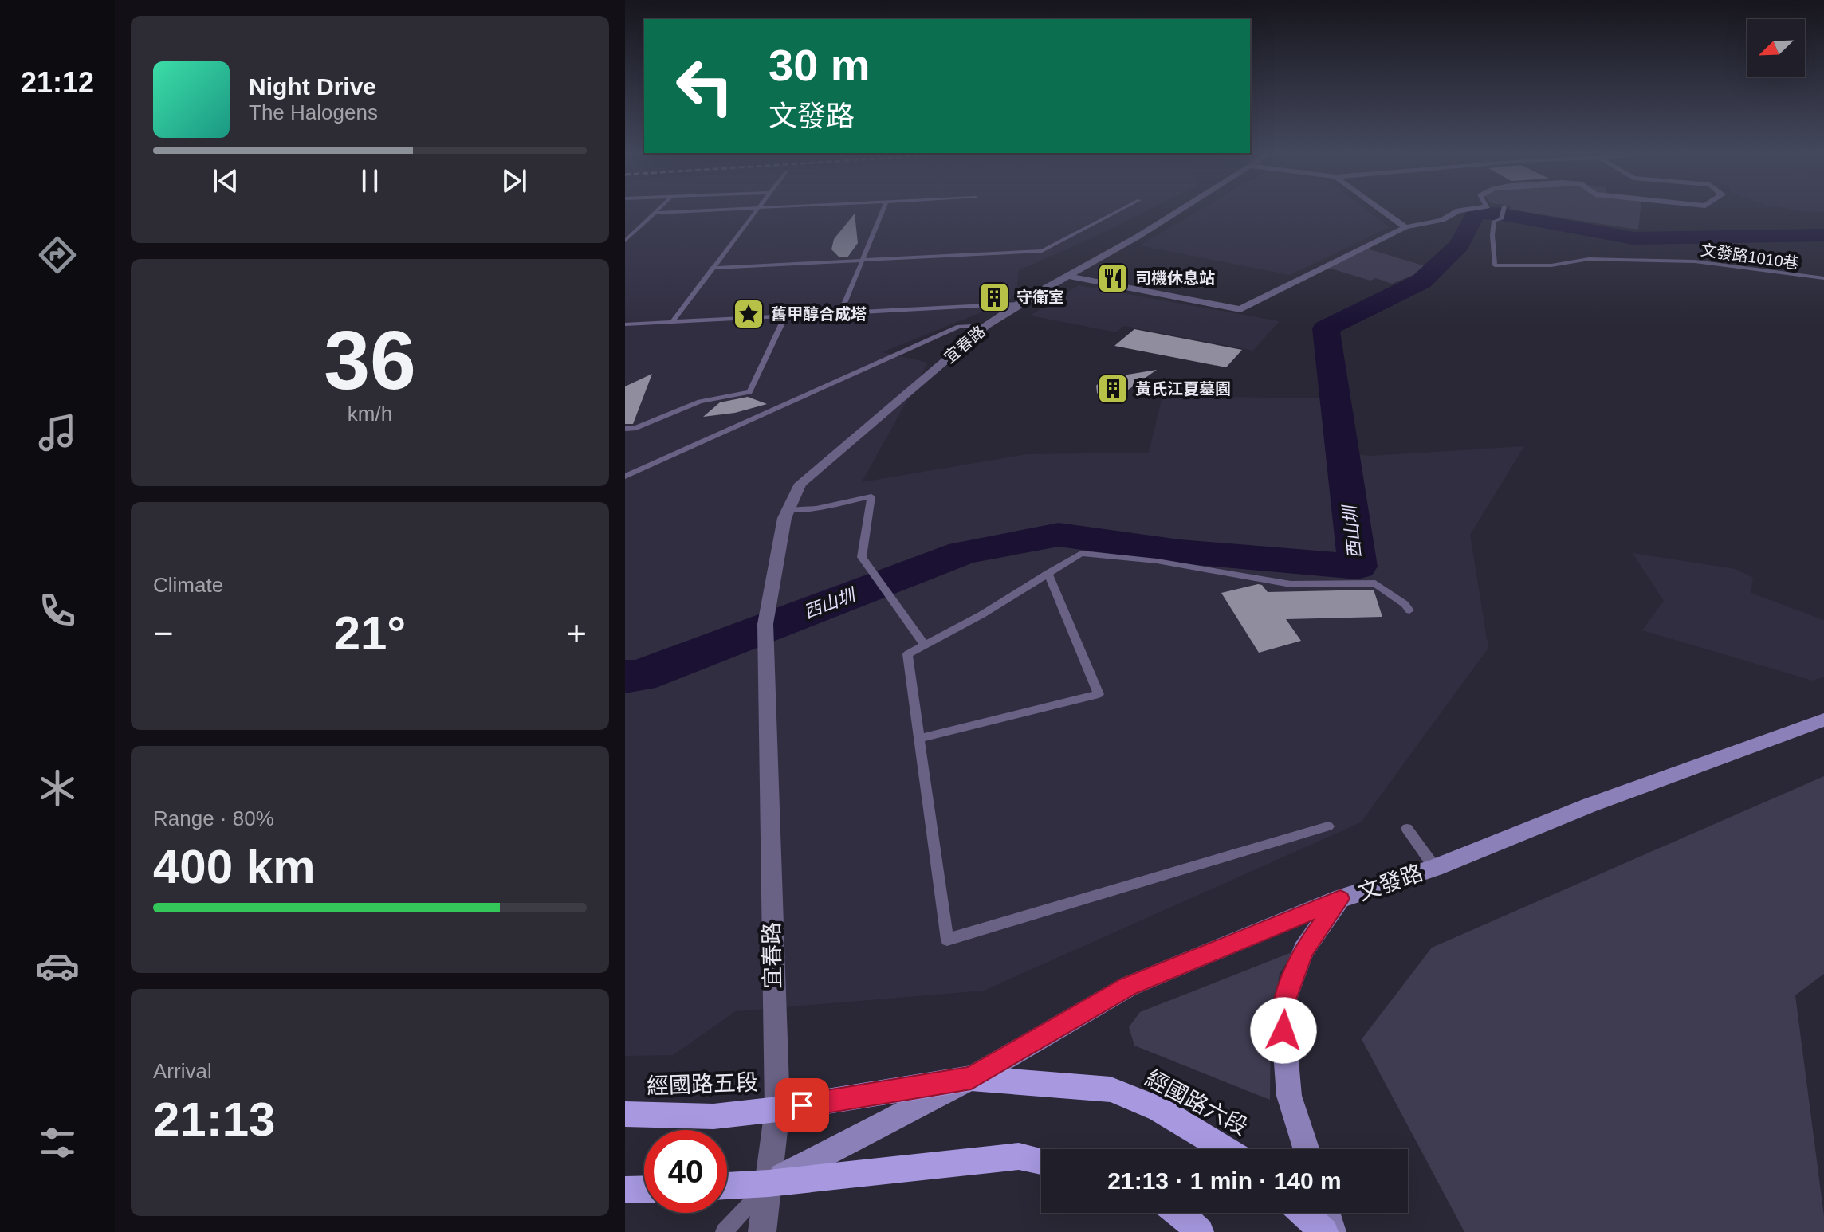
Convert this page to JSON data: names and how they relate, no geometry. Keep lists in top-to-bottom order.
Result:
{
  "streets": {
    "main road": ["經國路五段", "經國路六段"],
    "street": ["宜春路", "文發路"],
    "lane": ["文發路1010巷"]
  },
  "crossings": [
    ["宜春路", "文發路"],
    ["宜春路", "經國路五段"],
    ["文發路", "經國路五段"],
    ["文發路", "經國路六段"],
    ["經國路五段", "經國路六段"]
  ],
  "water": ["西山圳"],
  "places": {
    "restaurant": ["司機休息站"],
    "building": ["守衛室", "黃氏江夏墓園"],
    "place": ["舊甲醇合成塔"]
  },
  "north": "bottom left",
  "page": {
    "tabs": "21:12",
    "turn": ["30 m", "文發路"],
    "song": ["Night Drive", "The Halogens"],
    "tile": [
      ["36", "km/h"],
      "Climate",
      ["Range · 80%", "400 km"],
      ["Arrival", "21:13"]
    ],
    "heat": ["−", "21°", "+"],
    "limit": "40",
    "trip": "21:13 · 1 min · 140 m"
  }
}
